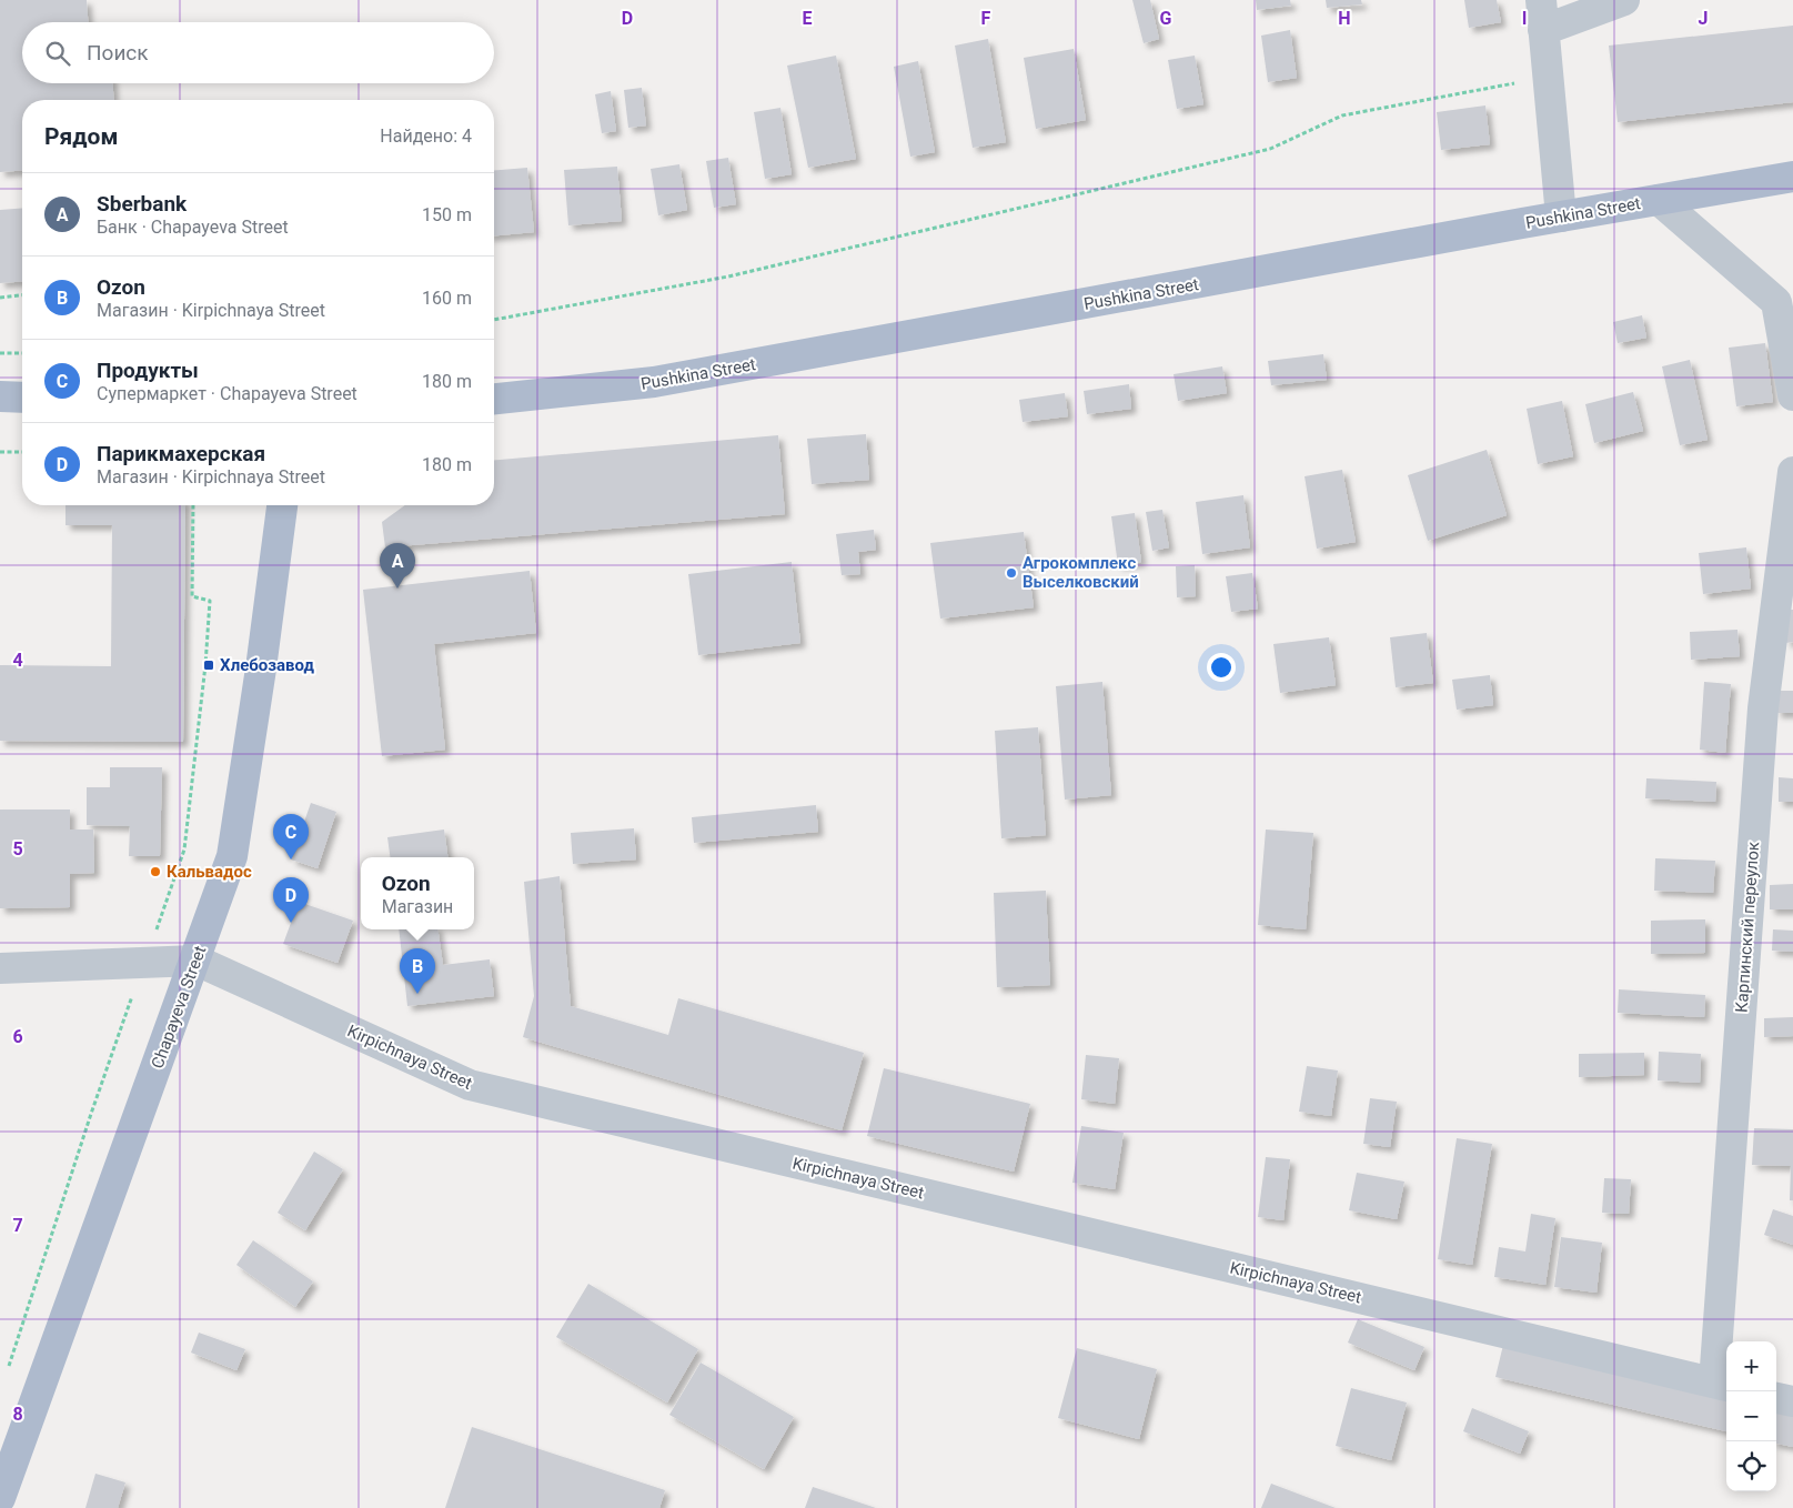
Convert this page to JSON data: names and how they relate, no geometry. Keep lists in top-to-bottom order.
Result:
{
  "streets": {
    "main road": ["Pushkina Street", "Chapayeva Street"],
    "street": ["Карпинский переулок", "Kirpichnaya Street"]
  },
  "crossings": [
    ["Карпинский переулок", "Kirpichnaya Street"],
    ["Chapayeva Street", "Kirpichnaya Street"]
  ],
  "places": {
    "other": ["Агрокомплекс Выселковский", "Кальвадос"],
    "transit": ["Хлебозавод"]
  },
  "page": {
    "search": "Поиск",
    "heading": ["Рядом", "Найдено: 4"],
    "list": [
      {
        "mark": "A",
        "name": "Sberbank",
        "note": "Банк · Chapayeva Street",
        "value": "150 m"
      },
      {
        "mark": "B",
        "name": "Ozon",
        "note": "Магазин · Kirpichnaya Street",
        "value": "160 m"
      },
      {
        "mark": "C",
        "name": "Продукты",
        "note": "Супермаркет · Chapayeva Street",
        "value": "180 m"
      },
      {
        "mark": "D",
        "name": "Парикмахерская",
        "note": "Магазин · Kirpichnaya Street",
        "value": "180 m"
      }
    ],
    "pins": [
      "A",
      "C",
      "D",
      "B"
    ],
    "popup": ["Ozon", "Магазин"],
    "map_buttons": ["+", "−"]
  },
  "grid": {
    "columns": [
      "D",
      "E",
      "F",
      "G",
      "H",
      "I",
      "J"
    ],
    "rows": [
      "4",
      "5",
      "6",
      "7",
      "8"
    ]
  }
}
